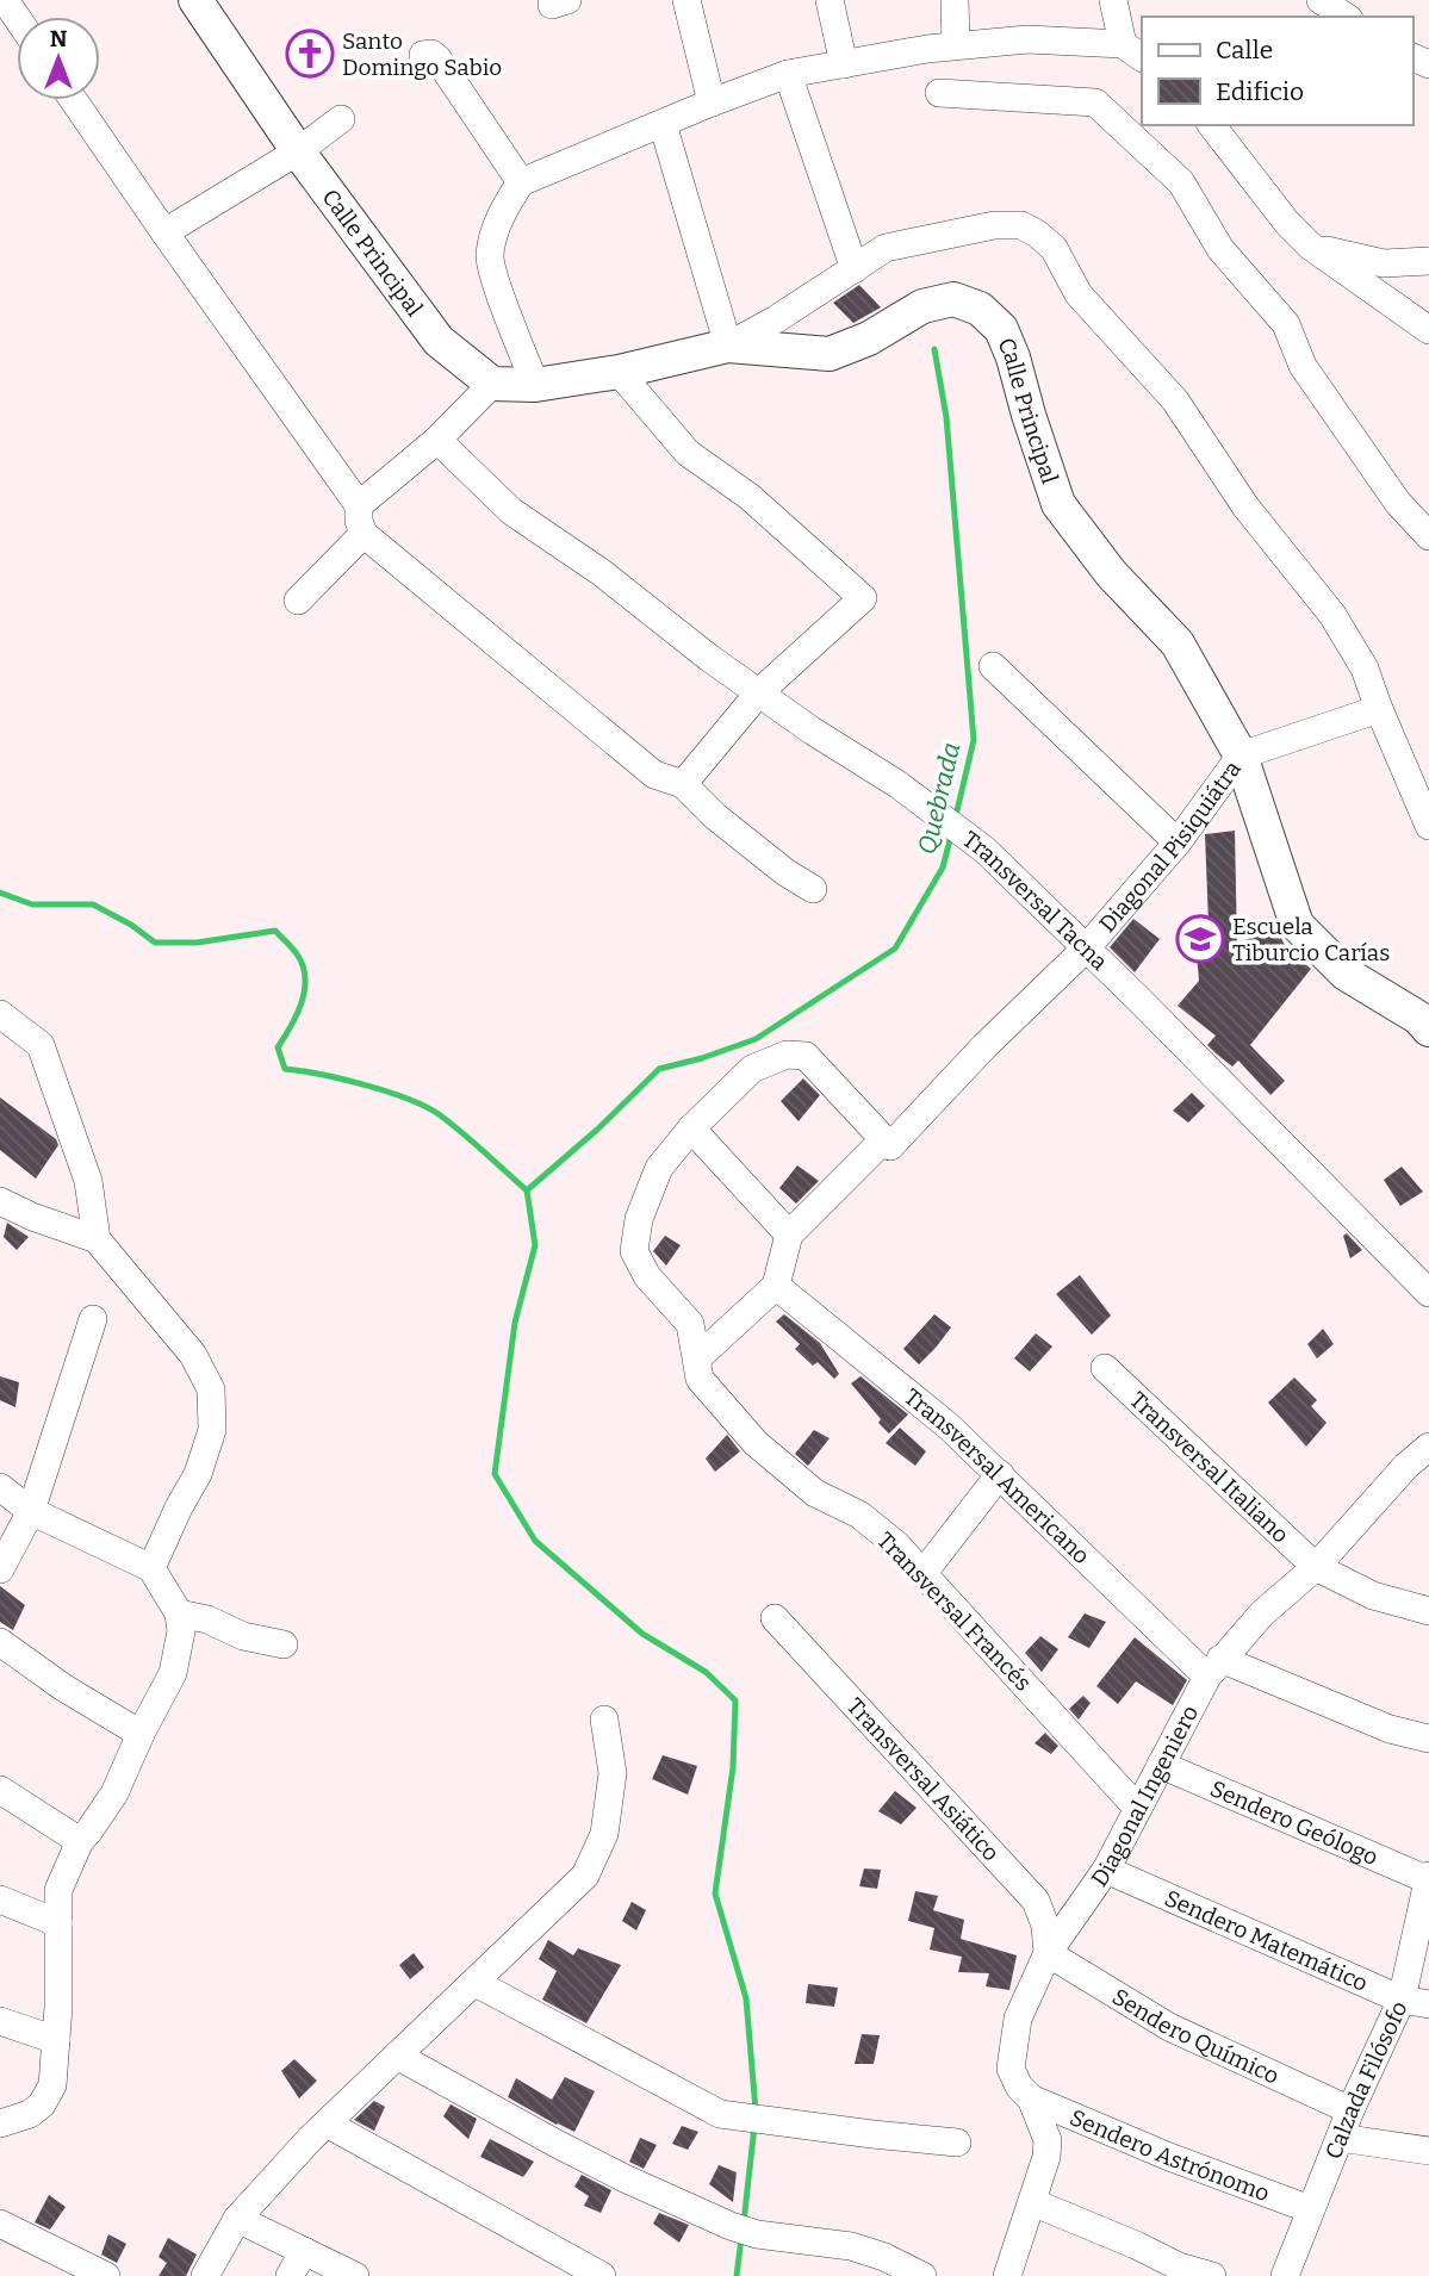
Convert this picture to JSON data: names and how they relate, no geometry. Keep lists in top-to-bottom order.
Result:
{
  "streets": {
    "street": [
      "Calle Principal",
      "Diagonal Pisiquiátra",
      "Transversal Tacna",
      "Transversal Italiano",
      "Transversal Americano",
      "Transversal Francés",
      "Transversal Asiático",
      "Diagonal Ingeniero",
      "Sendero Geólogo",
      "Sendero Matemático",
      "Sendero Químico",
      "Calzada Filósofo",
      "Sendero Astrónomo"
    ]
  },
  "crossings": [
    ["Calle Principal", "Diagonal Pisiquiátra"],
    ["Diagonal Pisiquiátra", "Transversal Tacna"],
    ["Diagonal Pisiquiátra", "Transversal Americano"],
    ["Transversal Italiano", "Diagonal Ingeniero"],
    ["Transversal Americano", "Diagonal Ingeniero"],
    ["Transversal Francés", "Diagonal Ingeniero"],
    ["Transversal Asiático", "Diagonal Ingeniero"],
    ["Transversal Asiático", "Sendero Químico"],
    ["Diagonal Ingeniero", "Sendero Geólogo"],
    ["Diagonal Ingeniero", "Sendero Matemático"],
    ["Diagonal Ingeniero", "Sendero Químico"],
    ["Diagonal Ingeniero", "Sendero Astrónomo"],
    ["Sendero Geólogo", "Calzada Filósofo"],
    ["Sendero Matemático", "Calzada Filósofo"],
    ["Sendero Químico", "Calzada Filósofo"],
    ["Calzada Filósofo", "Sendero Astrónomo"]
  ],
  "water": ["Quebrada"],
  "places": {
    "church": ["Santo Domingo Sabio"],
    "school or university": ["Escuela Tiburcio Carías"]
  },
  "legend": ["Calle", "Edificio"],
  "north": "top"
}
